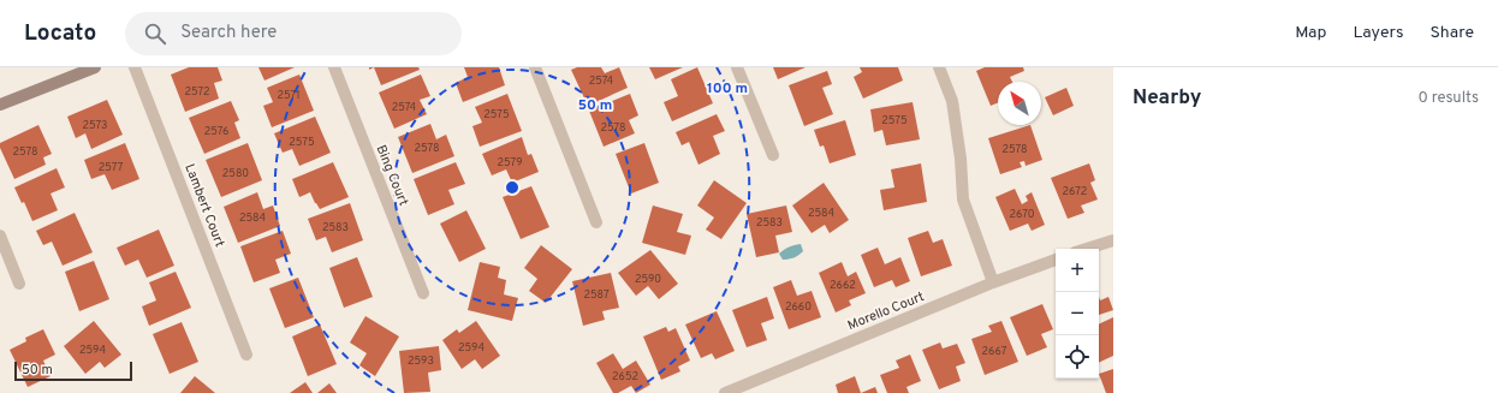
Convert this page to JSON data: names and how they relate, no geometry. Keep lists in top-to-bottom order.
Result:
{
  "streets": {
    "street": ["Bing Court", "Lambert Court", "Morello Court"]
  },
  "house_numbers": [
    "2574",
    "2572",
    "2571",
    "2574",
    "2575",
    "2575",
    "2573",
    "2578",
    "2576",
    "2575",
    "2578",
    "2578",
    "2578",
    "2579",
    "2577",
    "2580",
    "2672",
    "2584",
    "2670",
    "2584",
    "2583",
    "2583",
    "2590",
    "2662",
    "2587",
    "2660",
    "2594",
    "2594",
    "2667",
    "2593",
    "2652"
  ],
  "scale_bar": "50 m",
  "north": "top left",
  "page": {
    "header": "Locato",
    "search": "Search here",
    "nav": ["Map", "Layers", "Share"],
    "heading": ["Nearby", "0 results"],
    "map_buttons": ["+", "−"],
    "scale": "50 m"
  },
  "rings": ["100 m", "50 m"]
}
